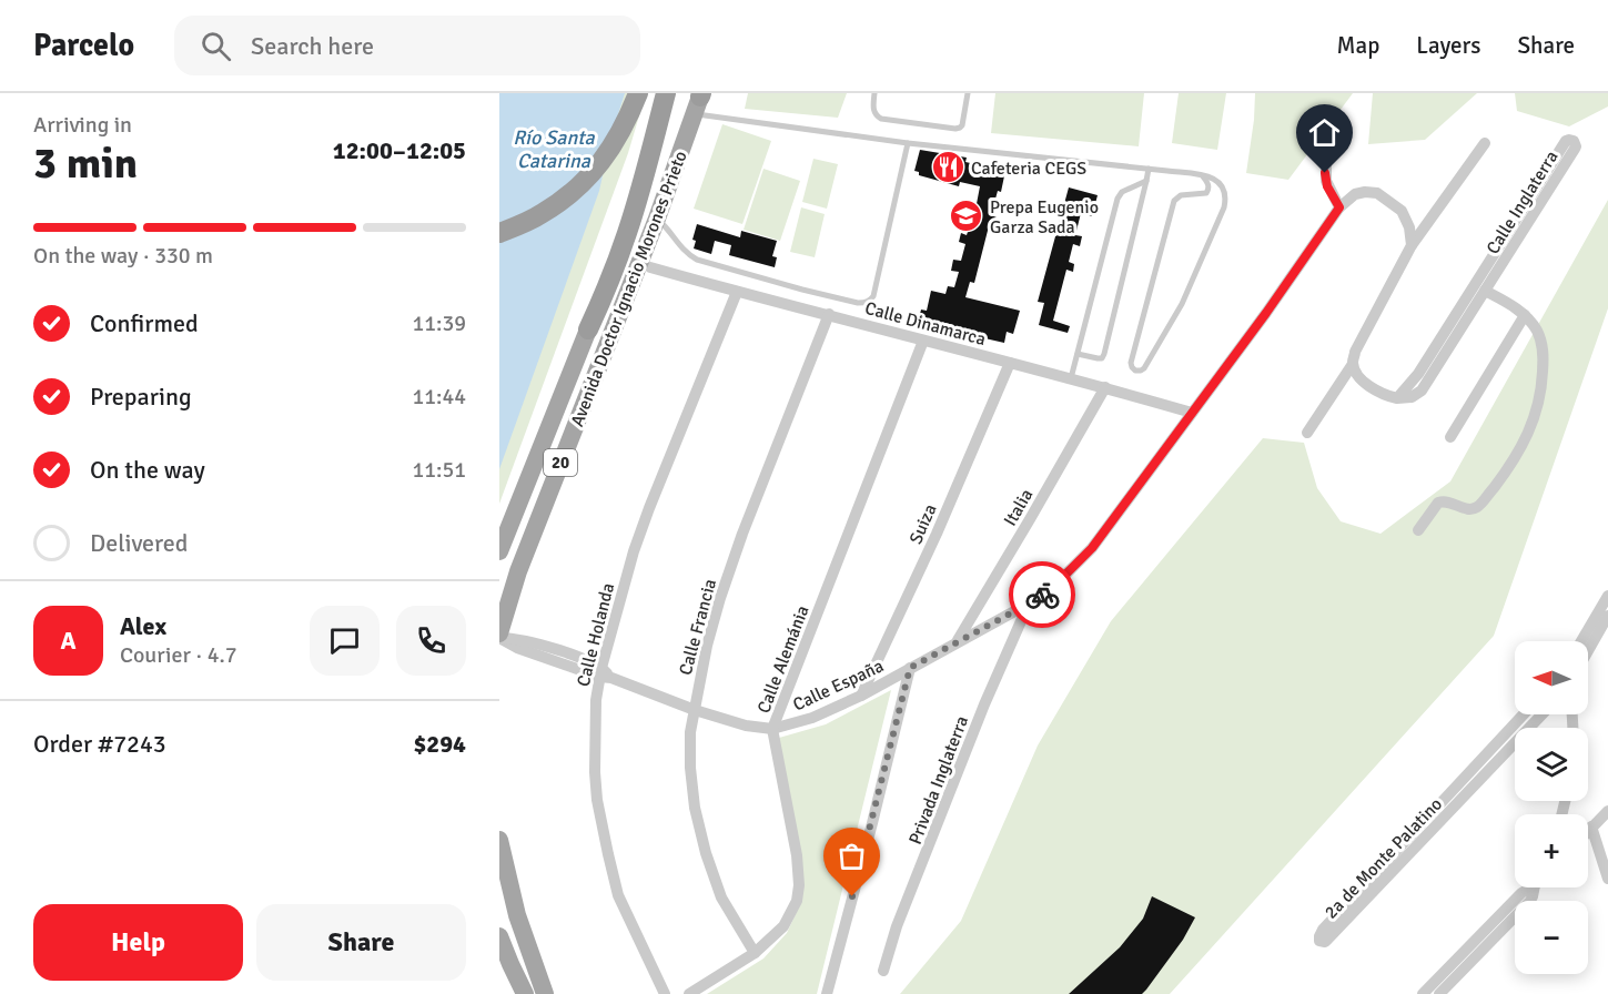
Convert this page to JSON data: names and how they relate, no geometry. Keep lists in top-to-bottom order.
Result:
{
  "streets": {
    "main road": ["Avenida Doctor Ignacio Morones Prieto", "20"],
    "street": [
      "Calle Inglaterra",
      "Calle Dinamarca",
      "Italia",
      "Suiza",
      "Calle Francia",
      "Calle Holanda",
      "Calle Alemánia",
      "Calle España",
      "Privada Inglaterra",
      "2a de Monte Palatino"
    ]
  },
  "crossings": [
    ["Avenida Doctor Ignacio Morones Prieto", "Calle España"],
    ["Calle Dinamarca", "Italia"],
    ["Calle Dinamarca", "Suiza"],
    ["Calle Dinamarca", "Calle Francia"],
    ["Calle Dinamarca", "Calle Holanda"],
    ["Calle Dinamarca", "Calle Alemánia"],
    ["Italia", "Calle España"],
    ["Suiza", "Calle España"],
    ["Calle Francia", "Calle Alemánia"],
    ["Calle Francia", "Calle España"],
    ["Calle Holanda", "Calle España"],
    ["Calle Alemánia", "Calle España"],
    ["Calle España", "Privada Inglaterra"]
  ],
  "water": ["Río Santa Catarina"],
  "places": {
    "restaurant": ["Cafeteria CEGS"],
    "school or university": ["Prepa Eugenio Garza Sada"]
  },
  "north": "left",
  "page": {
    "header": "Parcelo",
    "search": "Search here",
    "nav": ["Map", "Layers", "Share"],
    "heading": ["3 min", "Arriving in", "12:00–12:05"],
    "panel": [
      "Alex",
      "Courier · 4.7",
      "Order #7243",
      "$294"
    ],
    "bar": "On the way · 330 m",
    "list": [
      ["Confirmed", "11:39"],
      ["Preparing", "11:44"],
      ["On the way", "11:51"],
      "Delivered"
    ],
    "round": "A",
    "map_buttons": ["+", "−"],
    "buttons": ["Help", "Share"]
  }
}
